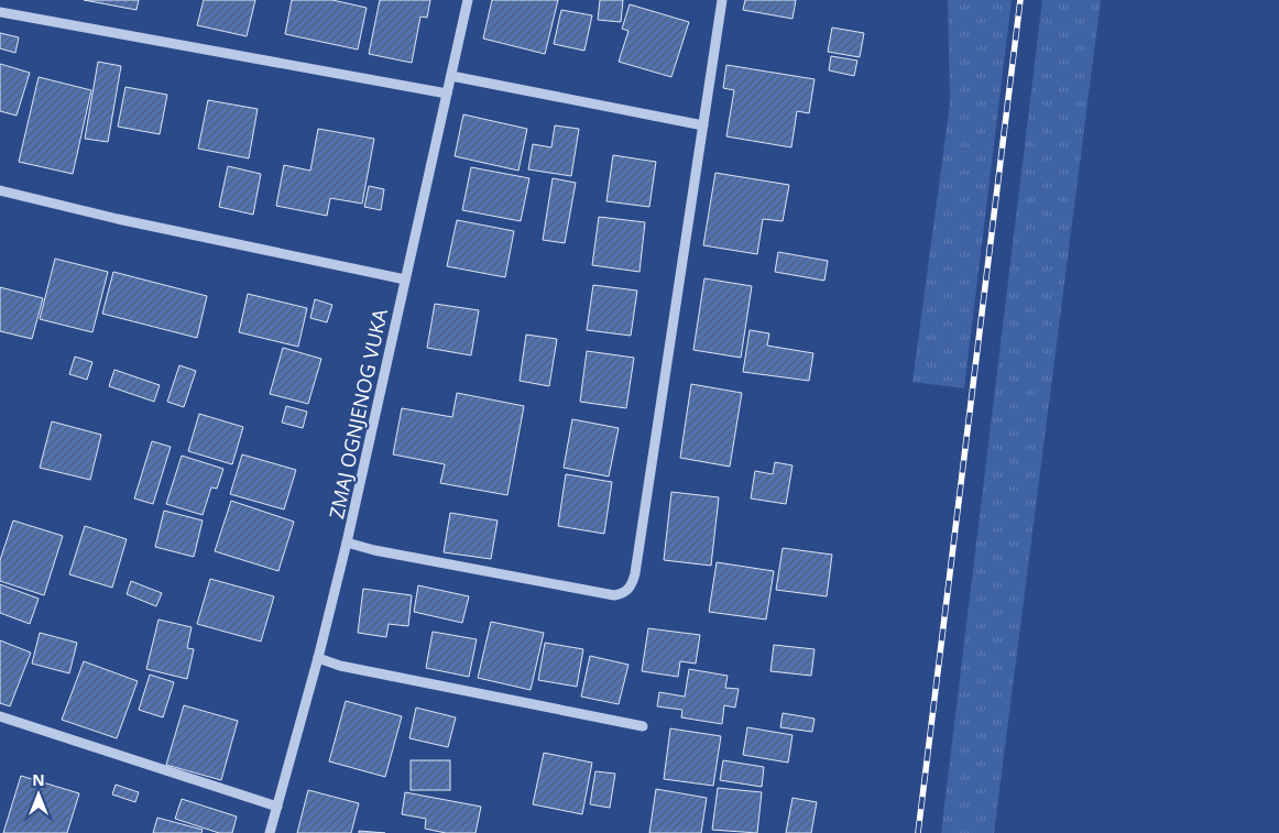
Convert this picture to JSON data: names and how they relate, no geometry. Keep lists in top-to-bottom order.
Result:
{
  "streets": {
    "street": ["ZMAJ OGNJENOG VUKA"]
  },
  "north": "top"
}
